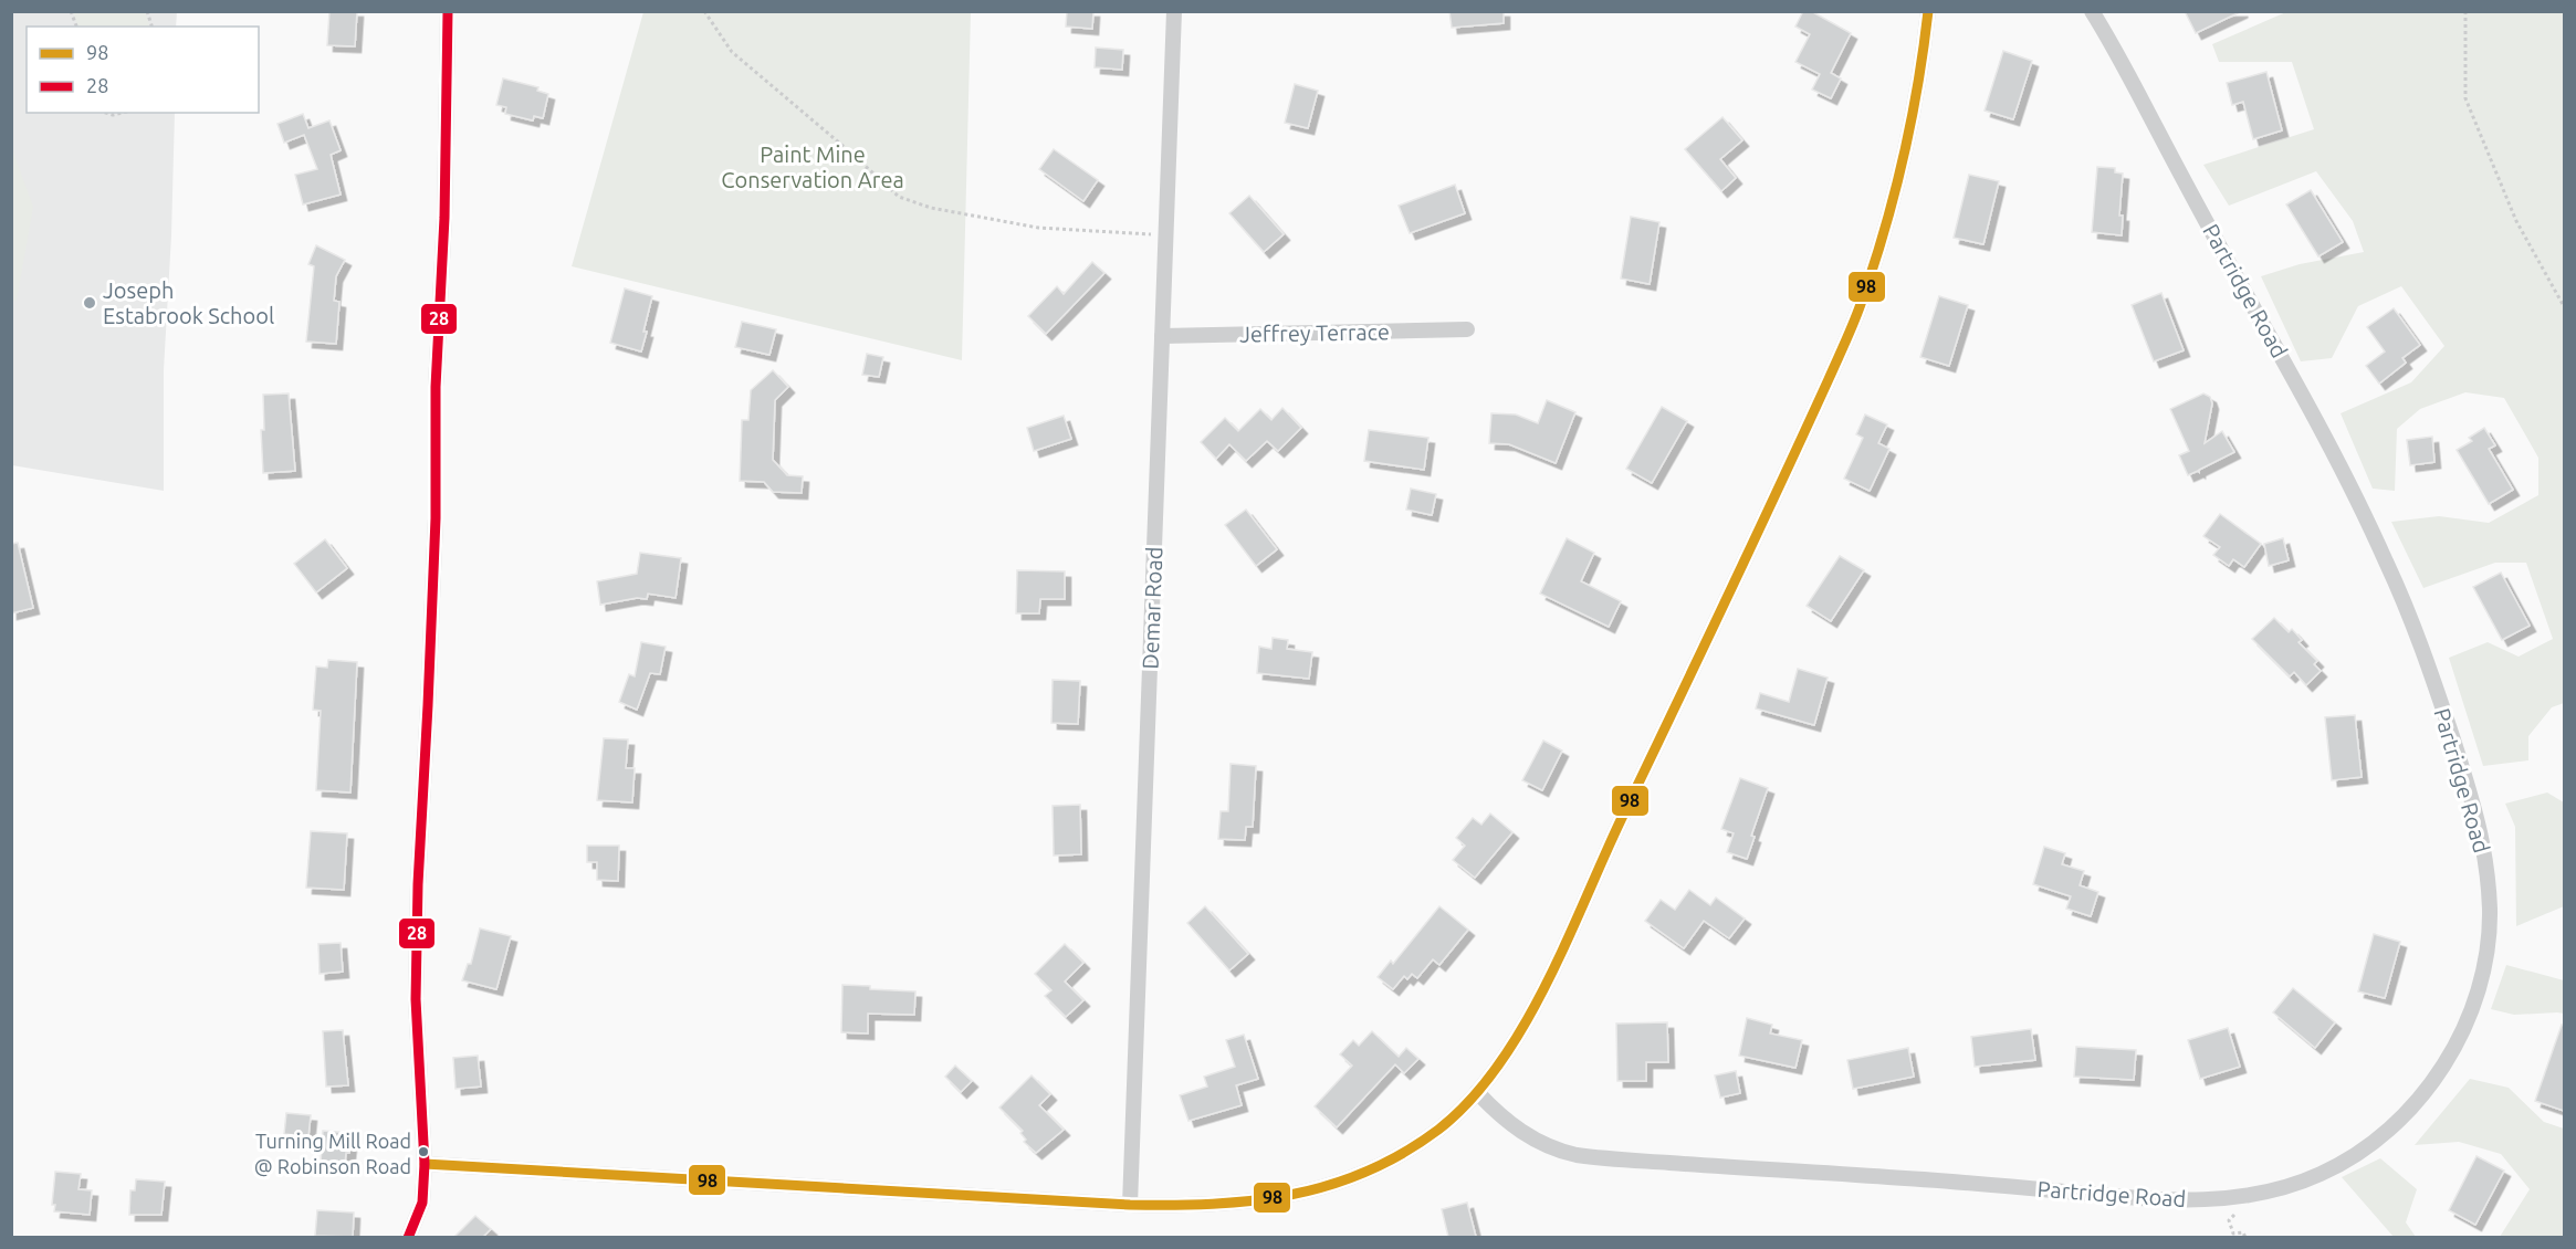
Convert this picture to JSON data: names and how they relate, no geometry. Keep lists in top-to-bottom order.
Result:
{
  "streets": {
    "street": ["Partridge Road", "Jeffrey Terrace", "Demar Road"]
  },
  "crossings": [
    ["Jeffrey Terrace", "Demar Road"]
  ],
  "parks": ["Paint Mine Conservation Area"],
  "places": ["Joseph Estabrook School", "Turning Mill Road @ Robinson Road"],
  "lines": ["transit line 98", "transit line 28"],
  "legend": ["98", "28"]
}
